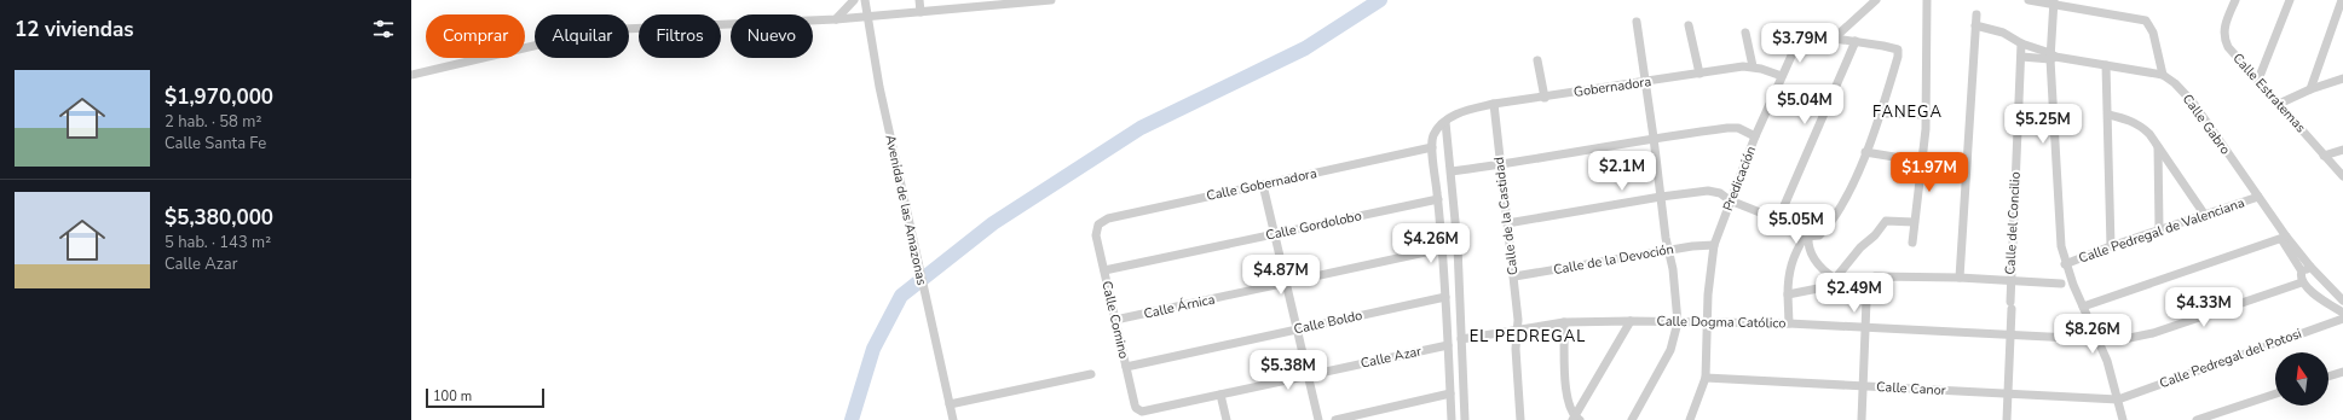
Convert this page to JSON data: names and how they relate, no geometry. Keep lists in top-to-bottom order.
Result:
{
  "streets": {
    "street": [
      "Gobernadora",
      "Calle Estratemas",
      "Calle Gabro",
      "Predicación",
      "Calle Gobernadora",
      "Avenida de las Amazonas",
      "Calle de la Castidad",
      "Calle del Concilio",
      "Calle Gordolobo",
      "Calle Pedregal de Valenciana",
      "Calle de la Devoción",
      "Calle Árnica",
      "Calle Comino",
      "Calle Boldo",
      "Calle Dogma Católico",
      "Calle Azar",
      "Calle Pedregal del Potosi",
      "Calle Canor"
    ]
  },
  "crossings": [
    ["Gobernadora", "Predicación"],
    ["Gobernadora", "Calle de la Castidad"],
    ["Calle Gabro", "Calle Pedregal de Valenciana"],
    ["Predicación", "Calle de la Devoción"],
    ["Predicación", "Calle Dogma Católico"],
    ["Predicación", "Calle Canor"],
    ["Calle Gobernadora", "Calle Comino"],
    ["Calle de la Castidad", "Calle de la Devoción"],
    ["Calle de la Castidad", "Calle Dogma Católico"],
    ["Calle del Concilio", "Calle Dogma Católico"],
    ["Calle del Concilio", "Calle Canor"],
    ["Calle Gordolobo", "Calle Comino"],
    ["Calle Árnica", "Calle Comino"],
    ["Calle Comino", "Calle Boldo"],
    ["Calle Comino", "Calle Azar"],
    ["Calle Pedregal del Potosi", "Calle Canor"]
  ],
  "districts": ["FANEGA", "EL PEDREGAL"],
  "scale_bar": "100 m",
  "north": "top",
  "page": {
    "heading": "12 viviendas",
    "chip": [
      "Comprar",
      "Alquilar",
      "Filtros",
      "Nuevo"
    ],
    "price": [
      "$3.79M",
      "$5.04M",
      "$5.25M",
      "$2.1M",
      "$1.97M",
      "$5.05M",
      "$4.26M",
      "$4.87M",
      "$2.49M",
      "$4.33M",
      "$8.26M",
      "$5.38M"
    ],
    "list": [
      {
        "name": "$1,970,000",
        "note": "2 hab. · 58 m² · Calle Santa Fe"
      },
      {
        "name": "$5,380,000",
        "note": "5 hab. · 143 m² · Calle Azar"
      }
    ],
    "scale": "100 m"
  }
}
